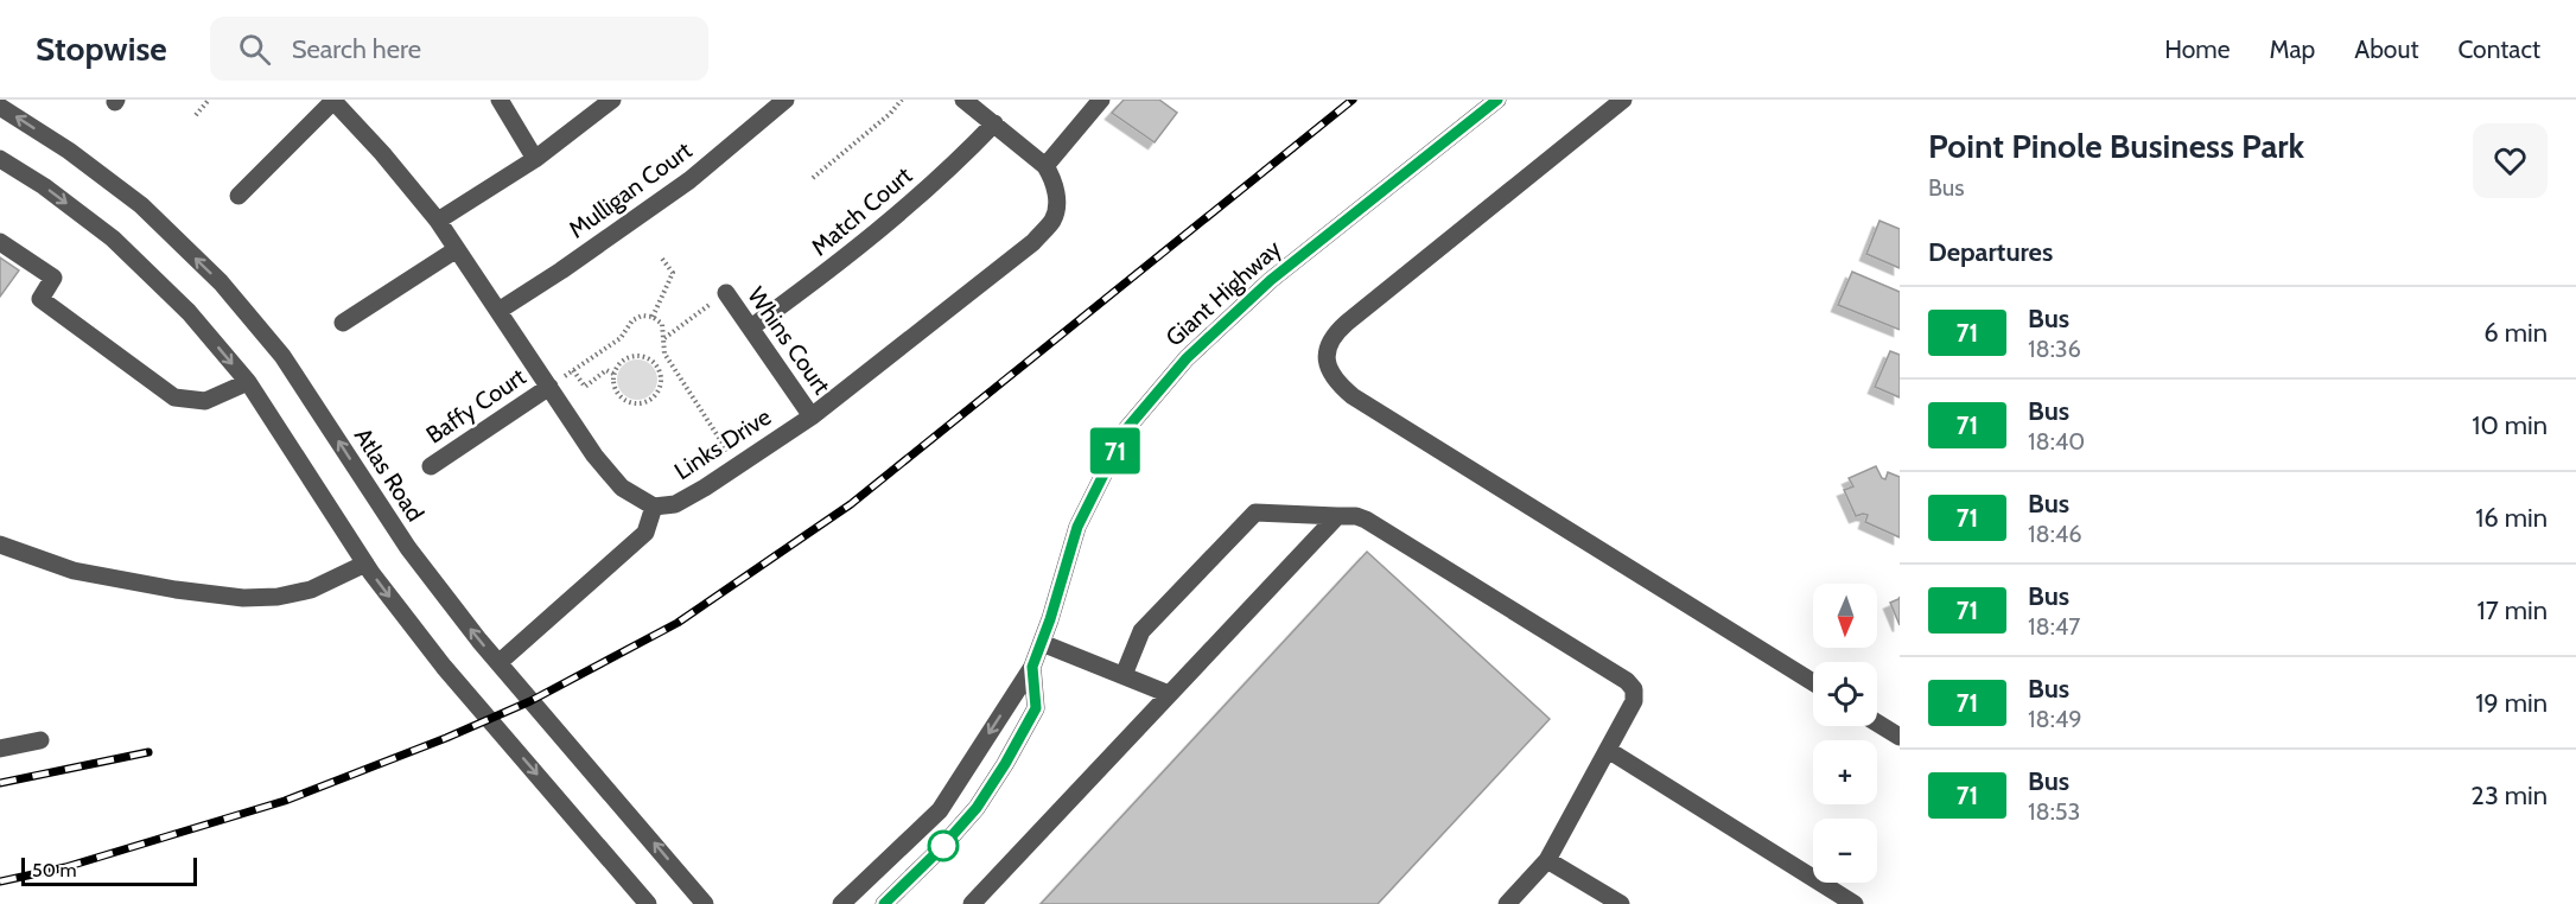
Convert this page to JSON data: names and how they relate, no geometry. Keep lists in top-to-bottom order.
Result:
{
  "streets": {
    "street": [
      "Mulligan Court",
      "Match Court",
      "Giant Highway",
      "Whins Court",
      "Baffy Court",
      "Links Drive",
      "Atlas Road"
    ]
  },
  "crossings": [
    ["Match Court", "Whins Court"],
    ["Whins Court", "Links Drive"]
  ],
  "lines": ["bus line 71"],
  "scale_bar": "50 m",
  "north": "bottom",
  "page": {
    "header": "Stopwise",
    "search": "Search here",
    "nav": [
      "Home",
      "Map",
      "About",
      "Contact"
    ],
    "on_map": "71",
    "heading": [
      ["Point Pinole Business Park", "Bus"],
      "Departures"
    ],
    "list": [
      {
        "mark": "71",
        "name": "Bus",
        "note": "18:36",
        "value": "6 min"
      },
      {
        "mark": "71",
        "name": "Bus",
        "note": "18:40",
        "value": "10 min"
      },
      {
        "mark": "71",
        "name": "Bus",
        "note": "18:46",
        "value": "16 min"
      },
      {
        "mark": "71",
        "name": "Bus",
        "note": "18:47",
        "value": "17 min"
      },
      {
        "mark": "71",
        "name": "Bus",
        "note": "18:49",
        "value": "19 min"
      },
      {
        "mark": "71",
        "name": "Bus",
        "note": "18:53",
        "value": "23 min"
      }
    ],
    "map_buttons": ["+", "−"],
    "scale": "50 m"
  }
}
